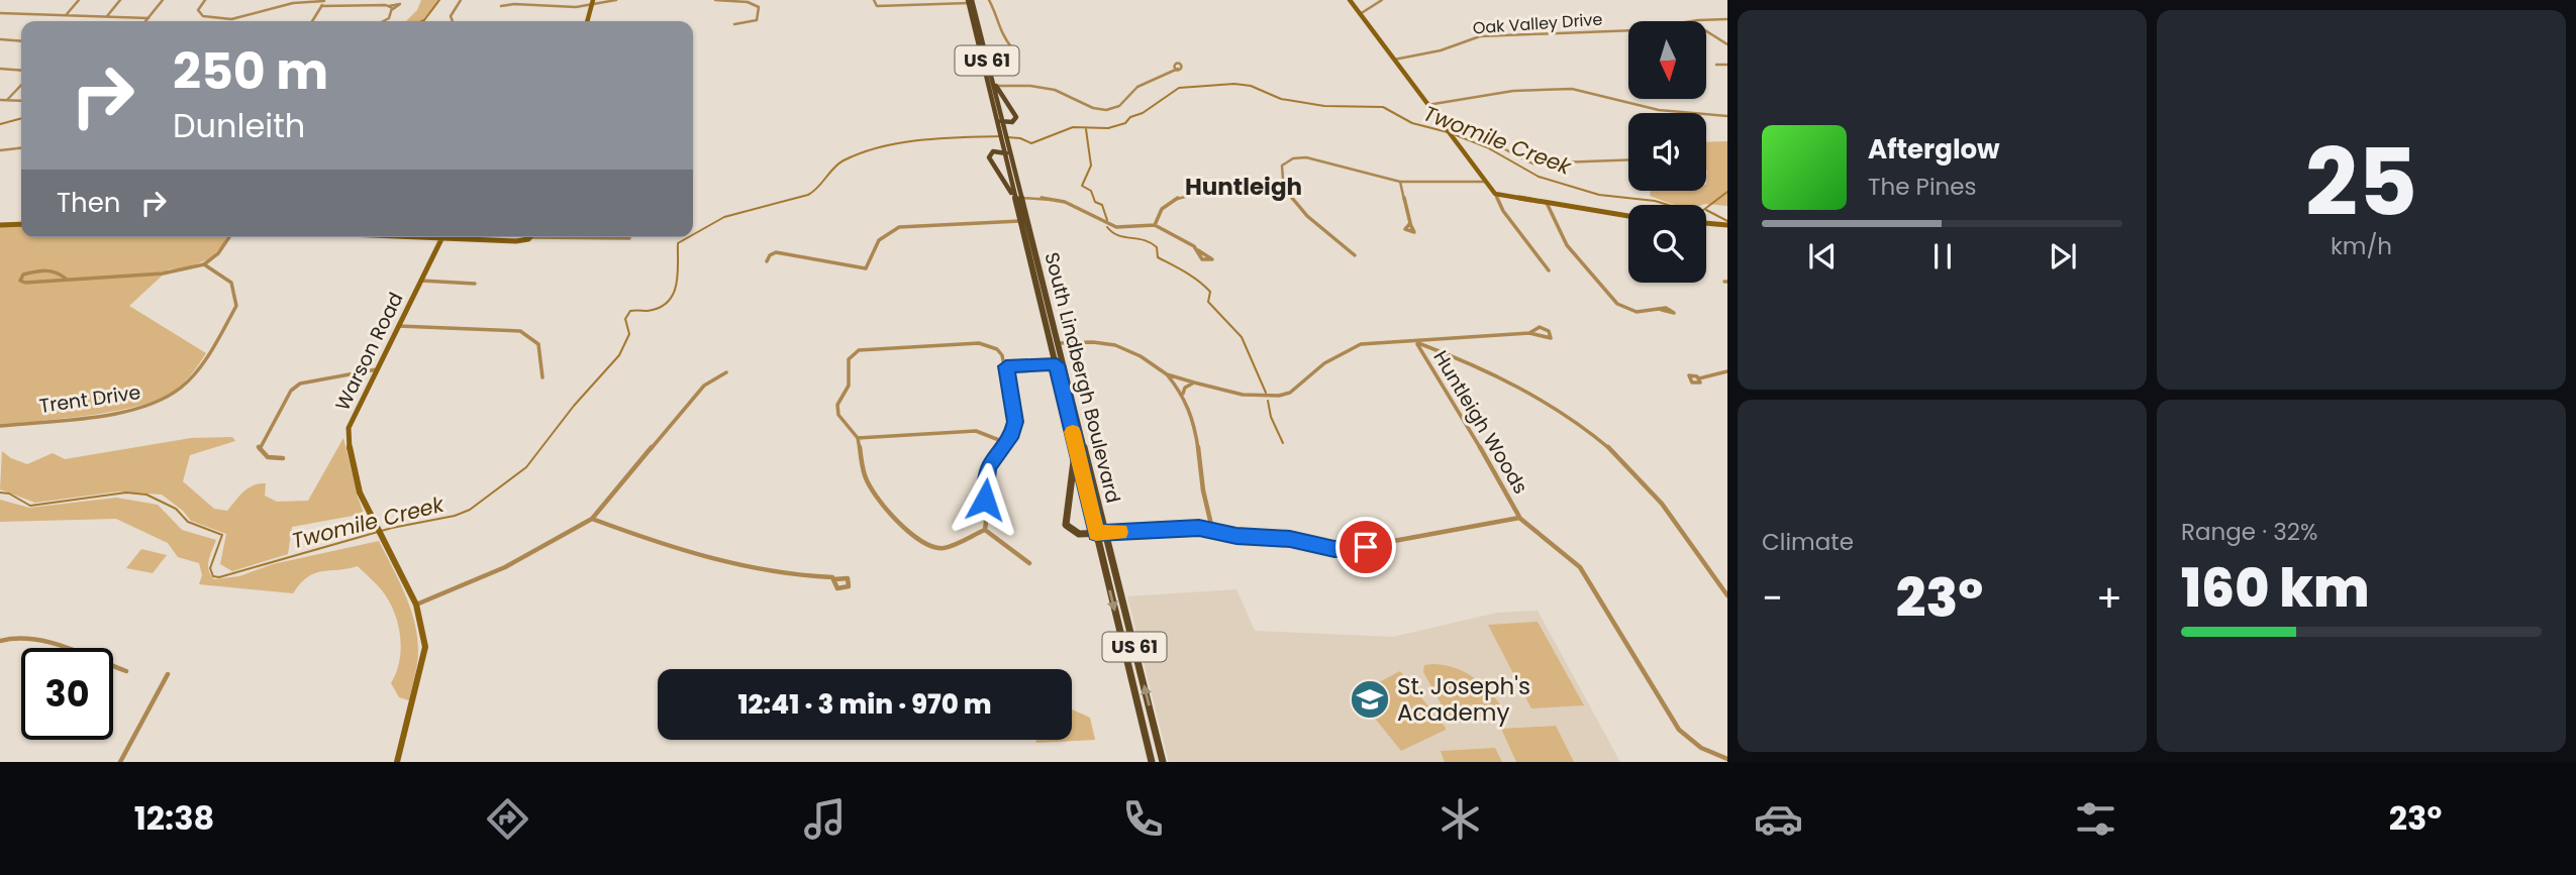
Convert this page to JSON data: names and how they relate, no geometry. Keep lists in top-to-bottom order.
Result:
{
  "streets": {
    "main road": ["US 61", "South Lindbergh Boulevard"],
    "street": [
      "Oak Valley Drive",
      "Warson Road",
      "Trent Drive",
      "Huntleigh Woods"
    ]
  },
  "crossings": [
    ["South Lindbergh Boulevard", "Huntleigh Woods"]
  ],
  "districts": ["Huntleigh"],
  "water": ["Twomile Creek"],
  "places": {
    "school or university": ["St. Joseph's Academy"]
  },
  "north": "bottom",
  "page": {
    "tile": [
      ["25", "km/h"],
      "Climate",
      ["Range · 32%", "160 km"]
    ],
    "turn": ["250 m", "Dunleith"],
    "song": ["Afterglow", "The Pines"],
    "then": "Then",
    "heat": ["−", "23°", "+"],
    "limit": "30",
    "trip": "12:41 · 3 min · 970 m",
    "tabs": ["12:38", "23°"]
  }
}
